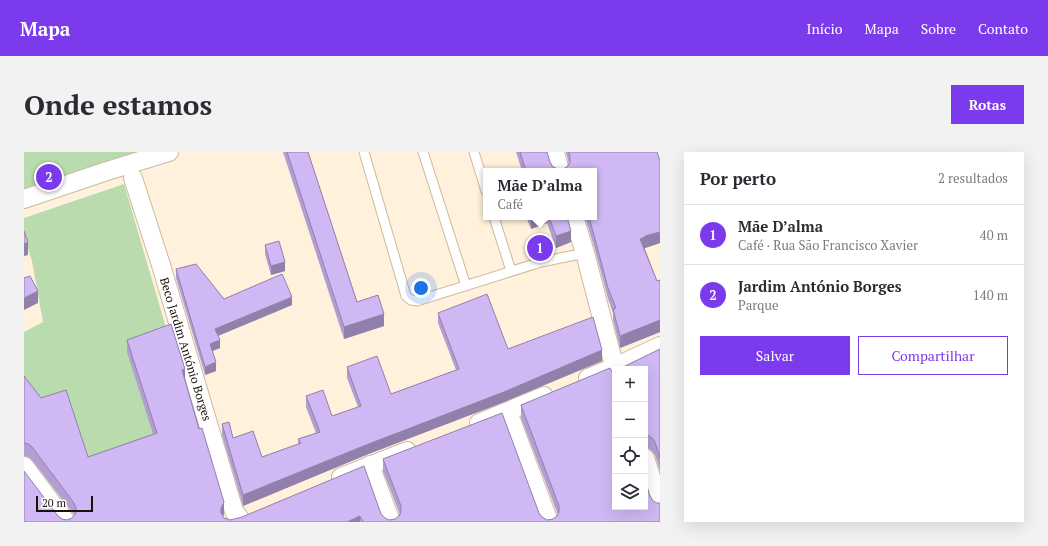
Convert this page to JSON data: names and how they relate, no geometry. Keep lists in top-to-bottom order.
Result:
{
  "streets": {
    "street": ["Beco Jardim António Borges"]
  },
  "scale_bar": "20 m",
  "page": {
    "header": "Mapa",
    "nav": [
      "Início",
      "Mapa",
      "Sobre",
      "Contato"
    ],
    "buttons": [
      "Rotas",
      ["Salvar", "Compartilhar"]
    ],
    "title": "Onde estamos",
    "heading": ["Por perto", "2 resultados"],
    "pins": ["2", "1"],
    "popup": ["Mãe D’alma", "Café"],
    "list": [
      {
        "mark": "1",
        "name": "Mãe D’alma",
        "note": "Café · Rua São Francisco Xavier",
        "value": "40 m"
      },
      {
        "mark": "2",
        "name": "Jardim António Borges",
        "note": "Parque",
        "value": "140 m"
      }
    ],
    "map_buttons": ["+", "−"],
    "scale": "20 m"
  }
}
